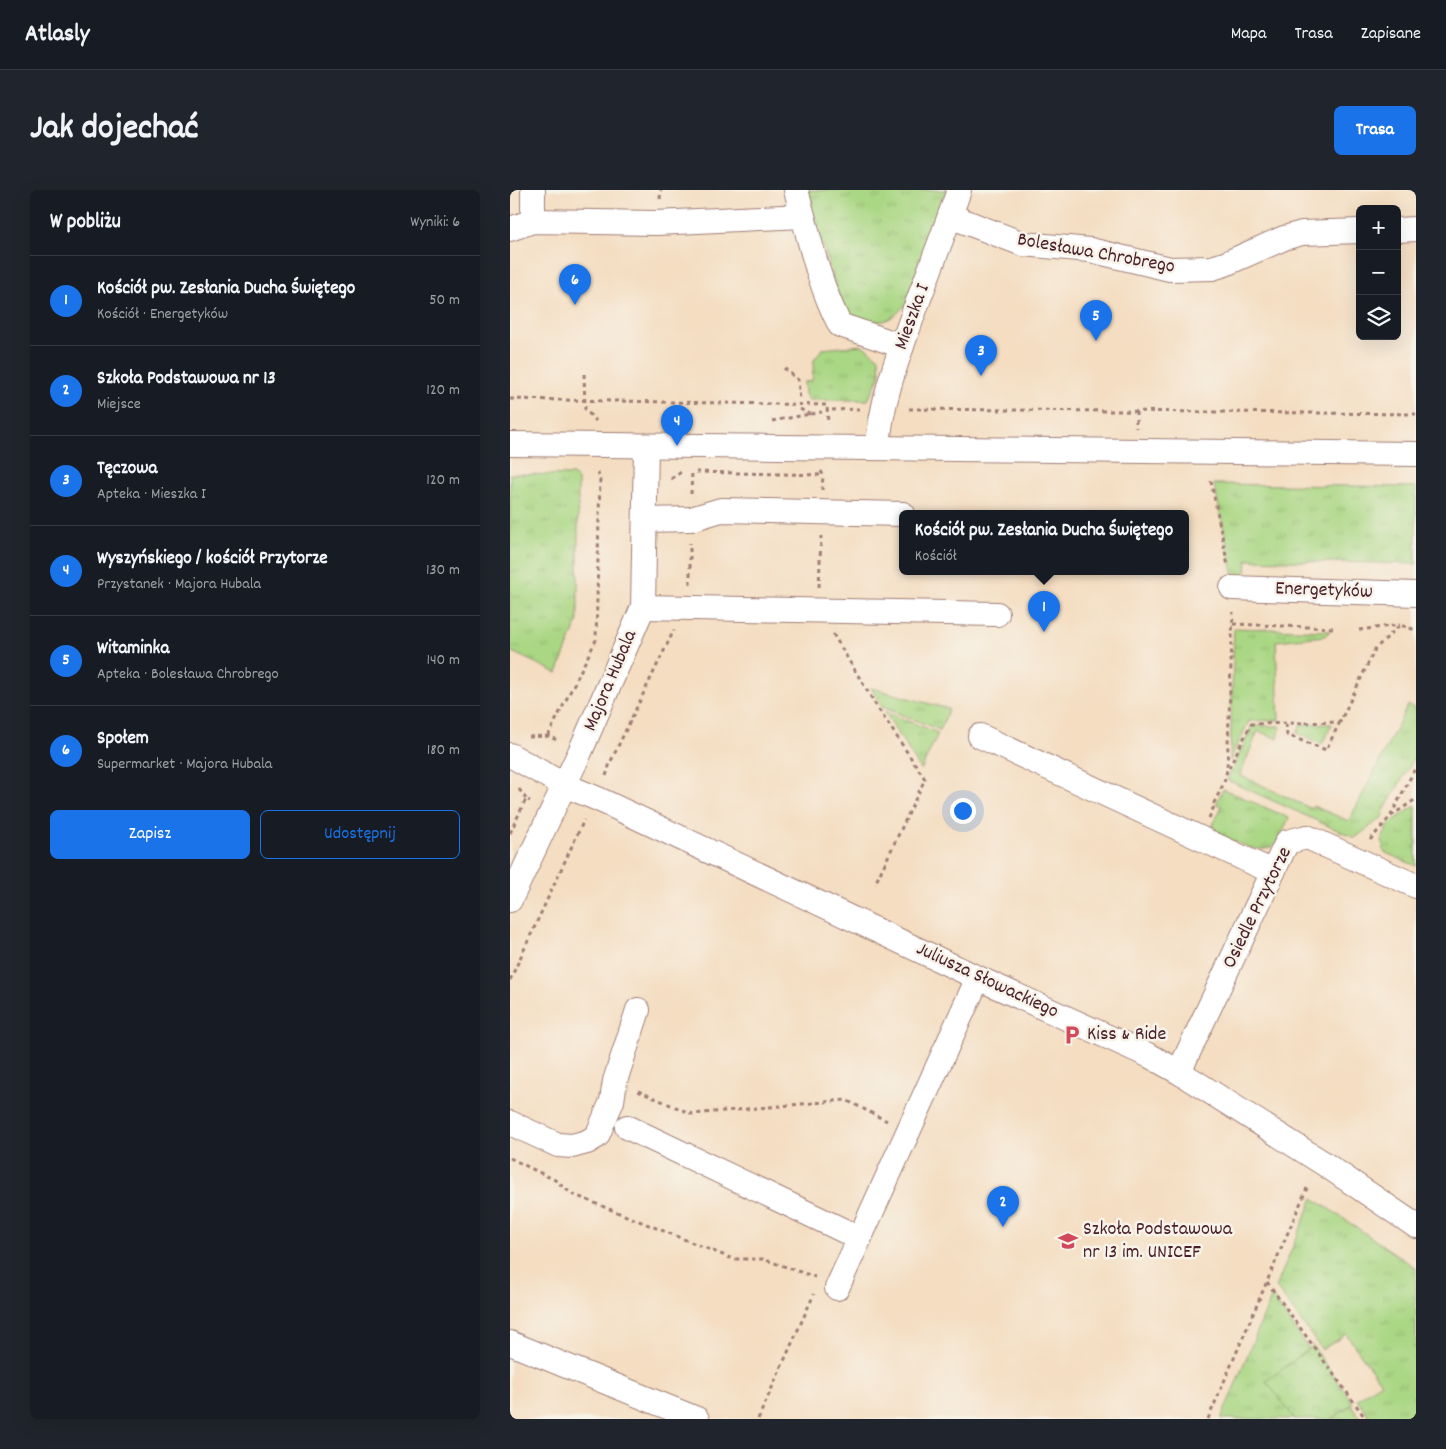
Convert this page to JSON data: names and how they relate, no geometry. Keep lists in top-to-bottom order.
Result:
{
  "streets": {
    "street": [
      "Bolesława Chrobrego",
      "Mieszka I",
      "Energetyków",
      "Majora Hubala",
      "Osiedle Przytorze",
      "Juliusza Słowackiego"
    ]
  },
  "crossings": [
    ["Bolesława Chrobrego", "Mieszka I"],
    ["Majora Hubala", "Juliusza Słowackiego"],
    ["Osiedle Przytorze", "Juliusza Słowackiego"]
  ],
  "places": {
    "parking": ["Kiss & Ride"],
    "school or university": ["Szkoła Podstawowa nr 13 im. UNICEF"]
  },
  "page": {
    "header": "Atlasly",
    "nav": ["Mapa", "Trasa", "Zapisane"],
    "title": "Jak dojechać",
    "buttons": [
      "Trasa",
      ["Zapisz", "Udostępnij"]
    ],
    "heading": ["W pobliżu", "Wyniki: 6"],
    "map_buttons": ["+", "−"],
    "list": [
      {
        "mark": "1",
        "name": "Kościół pw. Zesłania Ducha Świętego",
        "note": "Kościół · Energetyków",
        "value": "50 m"
      },
      {
        "mark": "2",
        "name": "Szkoła Podstawowa nr 13",
        "note": "Miejsce",
        "value": "120 m"
      },
      {
        "mark": "3",
        "name": "Tęczowa",
        "note": "Apteka · Mieszka I",
        "value": "120 m"
      },
      {
        "mark": "4",
        "name": "Wyszyńskiego / kościół Przytorze",
        "note": "Przystanek · Majora Hubala",
        "value": "130 m"
      },
      {
        "mark": "5",
        "name": "Witaminka",
        "note": "Apteka · Bolesława Chrobrego",
        "value": "140 m"
      },
      {
        "mark": "6",
        "name": "Społem",
        "note": "Supermarket · Majora Hubala",
        "value": "180 m"
      }
    ],
    "pins": [
      "6",
      "5",
      "3",
      "4",
      "1",
      "2"
    ],
    "popup": ["Kościół pw. Zesłania Ducha Świętego", "Kościół"]
  }
}
